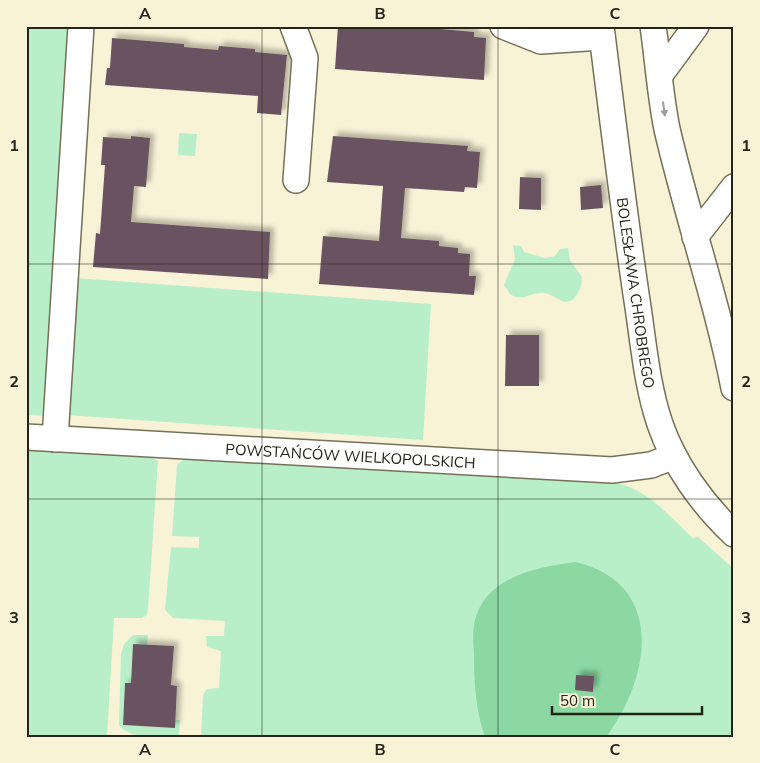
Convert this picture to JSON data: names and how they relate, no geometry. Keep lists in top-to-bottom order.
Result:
{
  "streets": {
    "street": ["BOLESŁAWA CHROBREGO", "POWSTAŃCÓW WIELKOPOLSKICH"]
  },
  "crossings": [
    ["BOLESŁAWA CHROBREGO", "POWSTAŃCÓW WIELKOPOLSKICH"]
  ],
  "scale_bar": "50 m",
  "grid": {
    "columns": ["A", "B", "C"],
    "rows": ["1", "2", "3"]
  }
}
